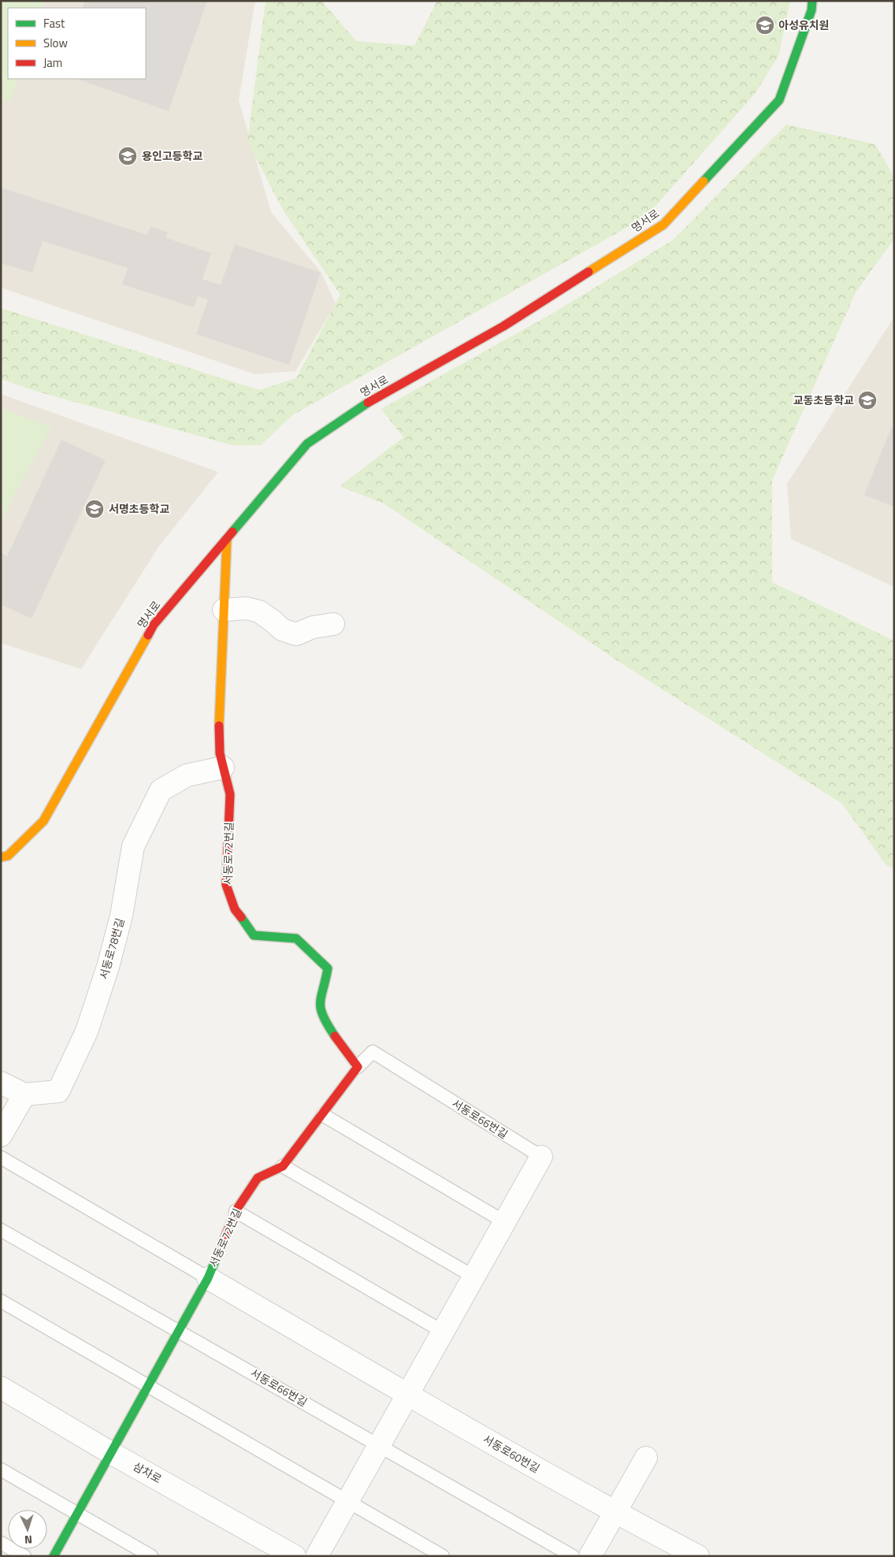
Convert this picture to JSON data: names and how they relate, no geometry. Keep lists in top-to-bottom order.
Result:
{
  "streets": {
    "street": [
      "명서로",
      "서동로72번길",
      "서동로78번길",
      "서동로66번길",
      "서동로60번길",
      "삼차로"
    ]
  },
  "crossings": [
    ["명서로", "서동로72번길"],
    ["서동로72번길", "서동로78번길"],
    ["서동로72번길", "서동로66번길"],
    ["서동로72번길", "삼차로"],
    ["서동로66번길", "서동로60번길"]
  ],
  "places": {
    "school or university": [
      "아성유치원",
      "용인고등학교",
      "교동초등학교",
      "서명초등학교"
    ]
  },
  "legend": ["Fast", "Slow", "Jam"],
  "north": "bottom"
}
